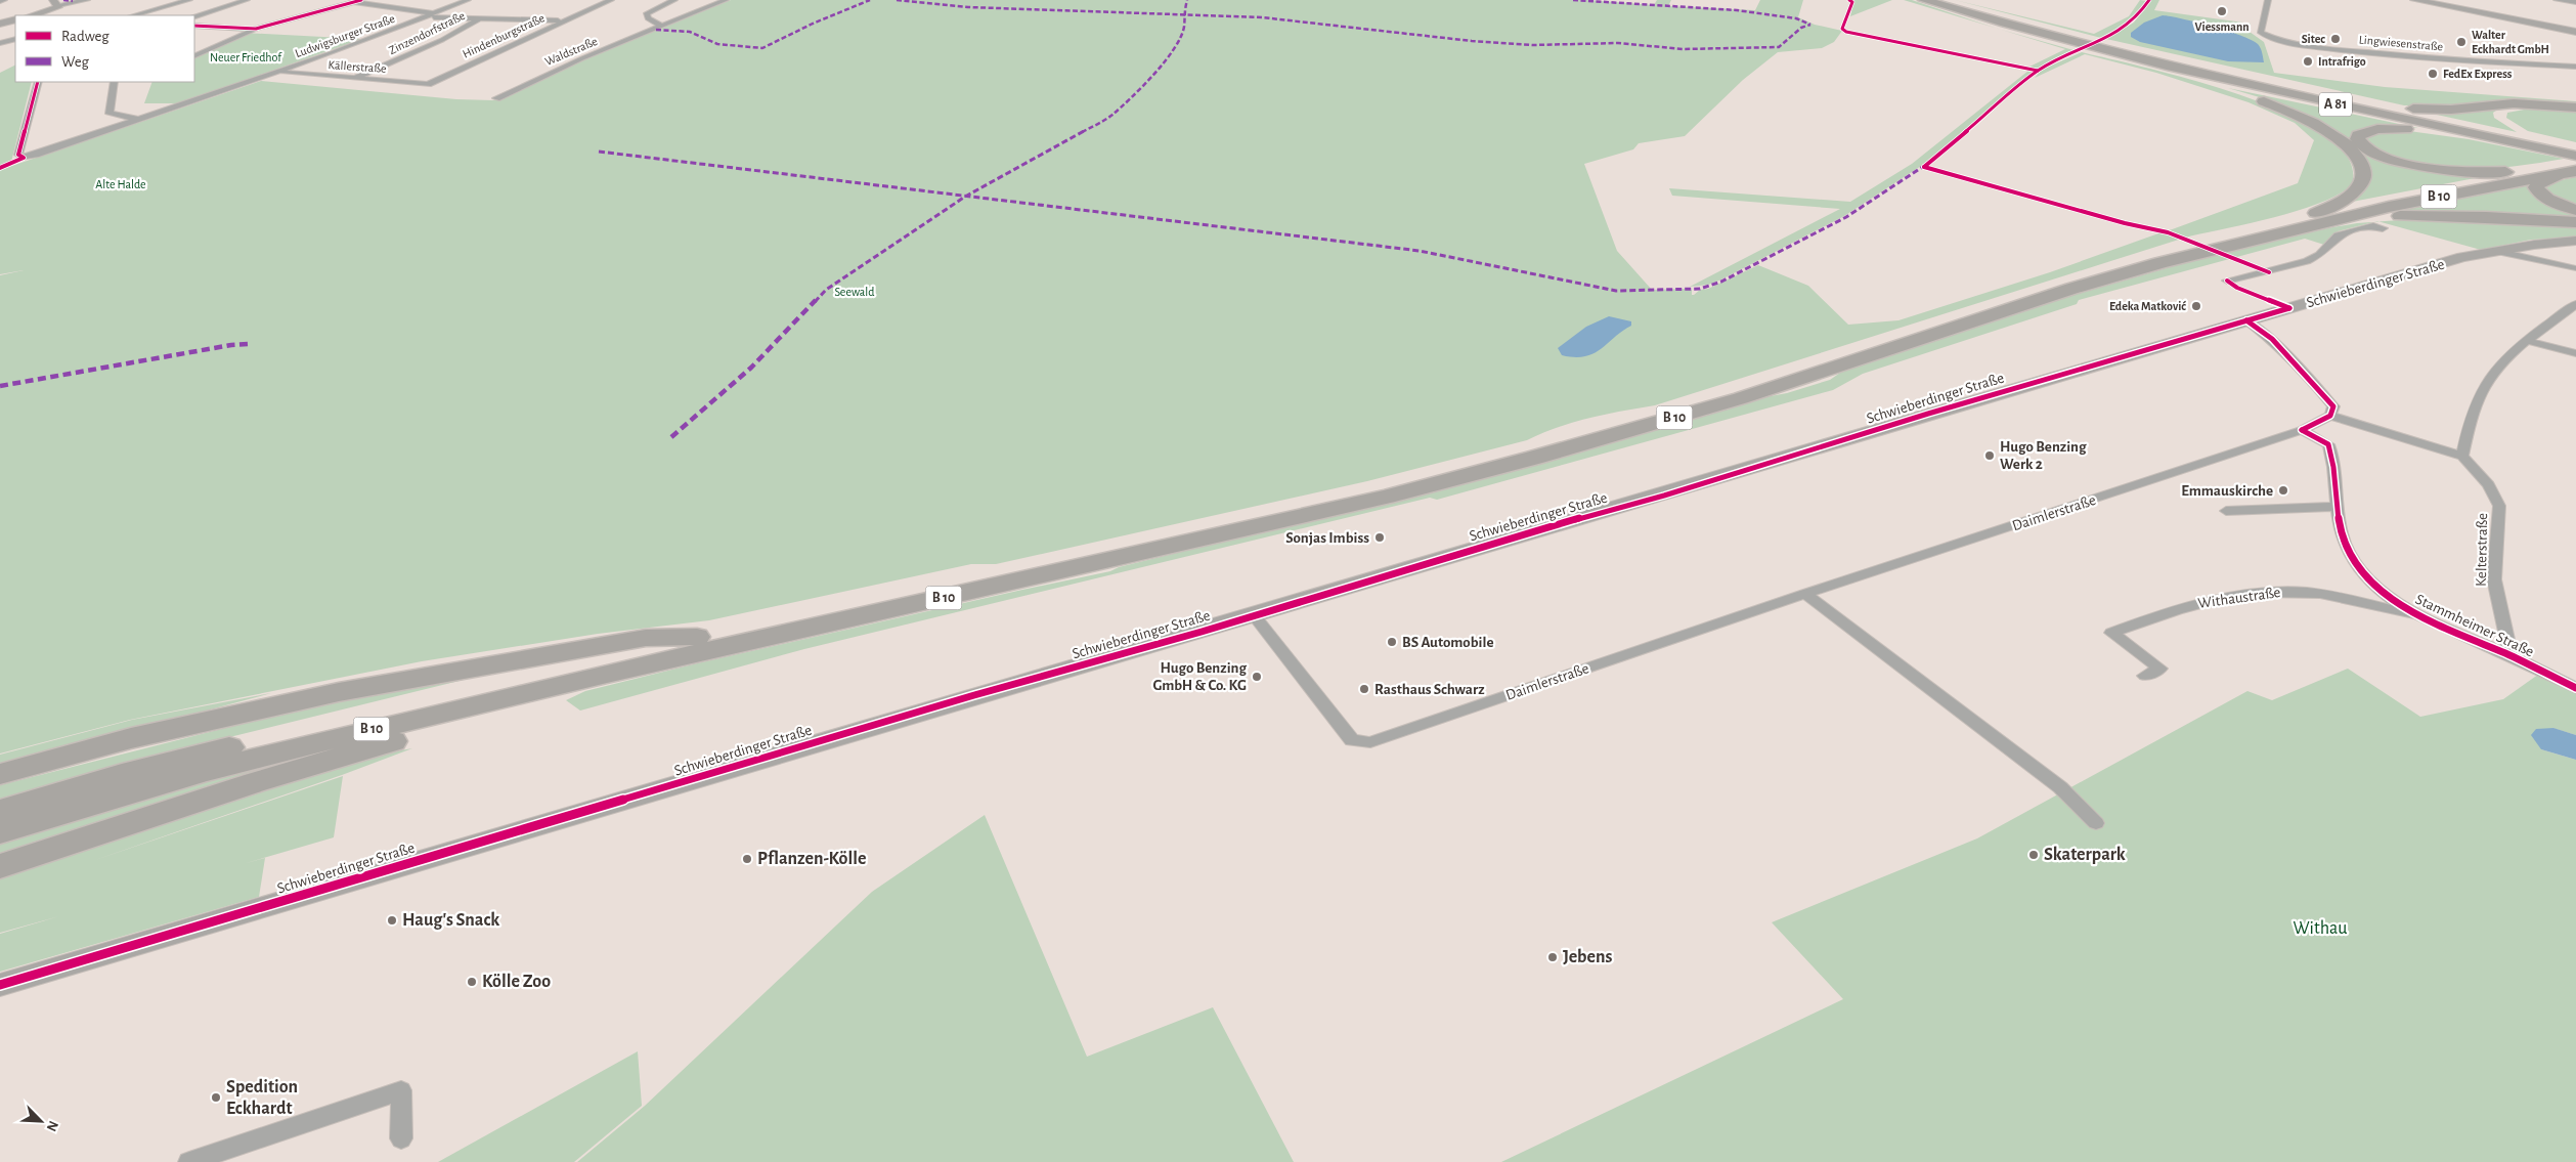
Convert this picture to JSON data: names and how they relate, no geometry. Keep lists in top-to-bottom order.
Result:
{
  "streets": {
    "highway": ["A 81", "B 10"],
    "street": [
      "Zinzendorfstraße",
      "Ludwigsburger Straße",
      "Hindenburgstraße",
      "Lingwiesenstraße",
      "Waldstraße",
      "Källerstraße",
      "Schwieberdinger Straße",
      "Daimlerstraße",
      "Kelterstraße",
      "Withaustraße",
      "Stammheimer Straße"
    ]
  },
  "crossings": [
    ["Zinzendorfstraße", "Källerstraße"],
    ["Ludwigsburger Straße", "Källerstraße"],
    ["Hindenburgstraße", "Källerstraße"],
    ["A 81", "B 10"],
    ["Schwieberdinger Straße", "Daimlerstraße"],
    ["Daimlerstraße", "Stammheimer Straße"],
    ["Kelterstraße", "Stammheimer Straße"],
    ["Withaustraße", "Stammheimer Straße"]
  ],
  "parks": [
    "Neuer Friedhof",
    "Alte Halde",
    "Seewald",
    "Withau"
  ],
  "places": [
    "Viessmann",
    "Sitec",
    "Walter Eckhardt GmbH",
    "Intrafrigo",
    "FedEx Express",
    "Edeka Matković",
    "Hugo Benzing Werk 2",
    "Emmauskirche",
    "Sonjas Imbiss",
    "BS Automobile",
    "Hugo Benzing GmbH & Co. KG",
    "Rasthaus Schwarz",
    "Skaterpark",
    "Pflanzen-Kölle",
    "Haug's Snack",
    "Jebens",
    "Kölle Zoo",
    "Spedition Eckhardt"
  ],
  "legend": ["Radweg", "Weg"],
  "north": "bottom right"
}
